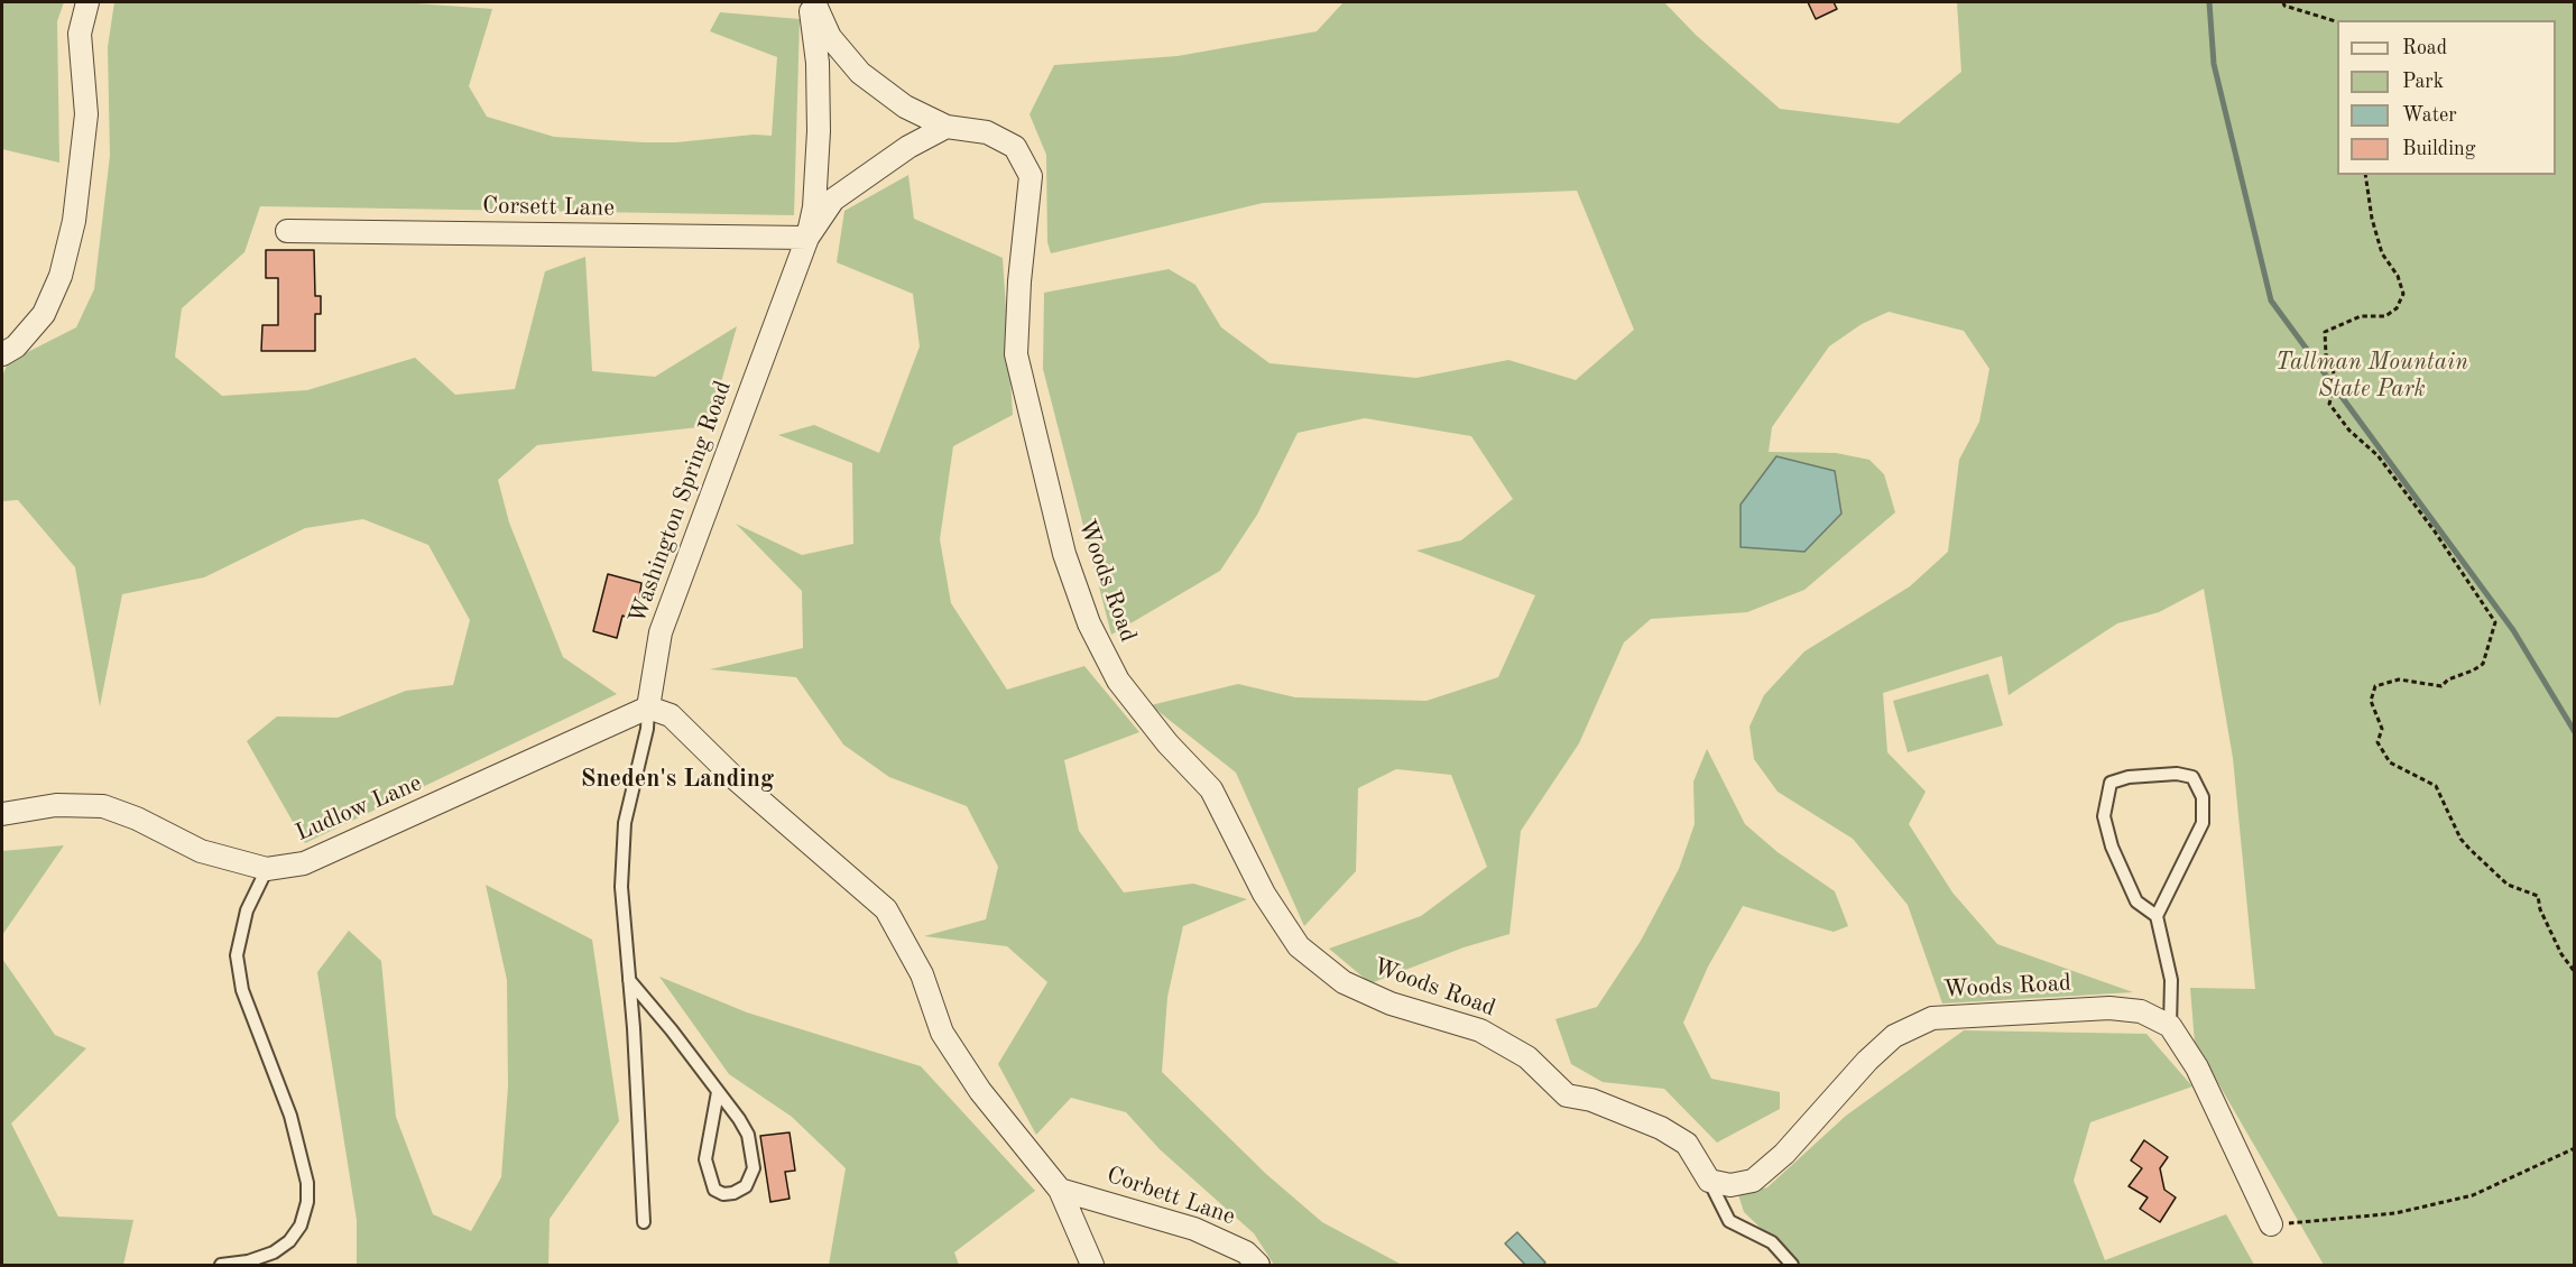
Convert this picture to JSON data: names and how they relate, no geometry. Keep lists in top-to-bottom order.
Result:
{
  "streets": {
    "street": [
      "Corsett Lane",
      "Washington Spring Road",
      "Woods Road",
      "Ludlow Lane",
      "Corbett Lane"
    ]
  },
  "crossings": [
    ["Corsett Lane", "Washington Spring Road"],
    ["Washington Spring Road", "Woods Road"],
    ["Washington Spring Road", "Ludlow Lane"]
  ],
  "districts": ["Sneden's Landing"],
  "parks": ["Tallman Mountain State Park"],
  "legend": [
    "Road",
    "Park",
    "Water",
    "Building"
  ]
}
